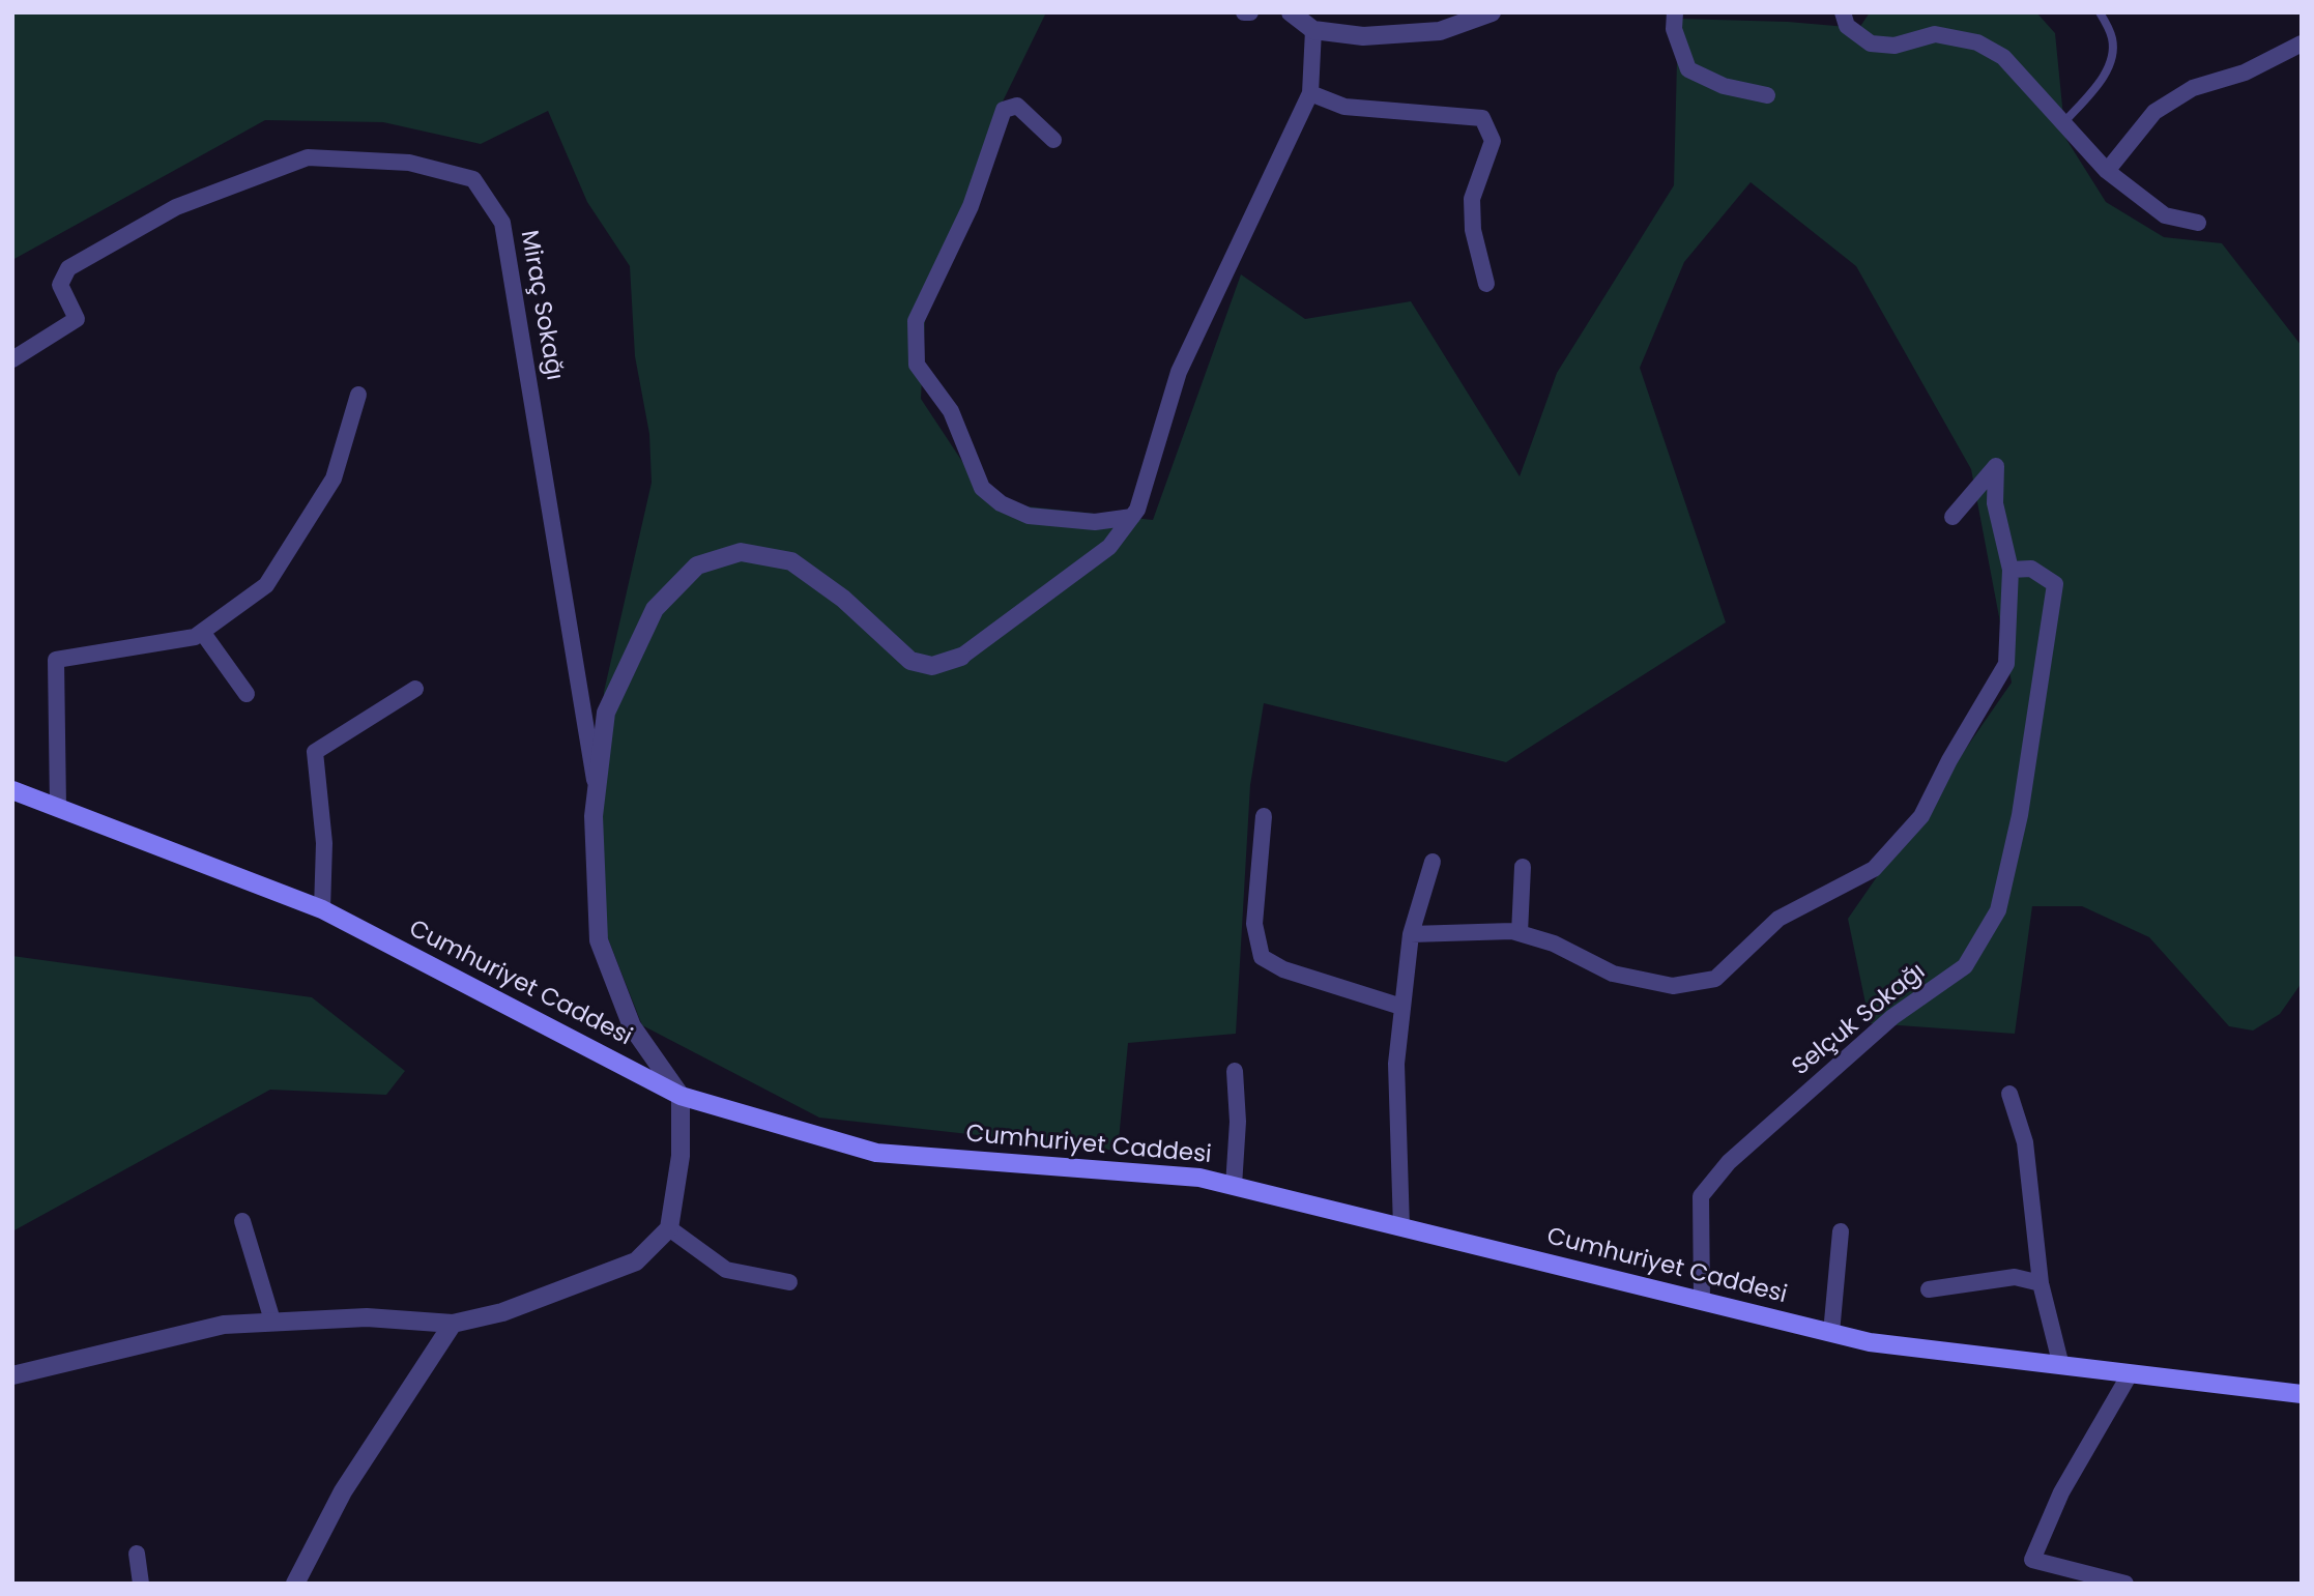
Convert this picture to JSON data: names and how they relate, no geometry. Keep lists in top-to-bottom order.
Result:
{
  "streets": {
    "main road": ["Cumhuriyet Caddesi"],
    "street": ["Miraç Sokağı", "Selçuk Sokağı"]
  },
  "crossings": [
    ["Cumhuriyet Caddesi", "Selçuk Sokağı"]
  ]
}
